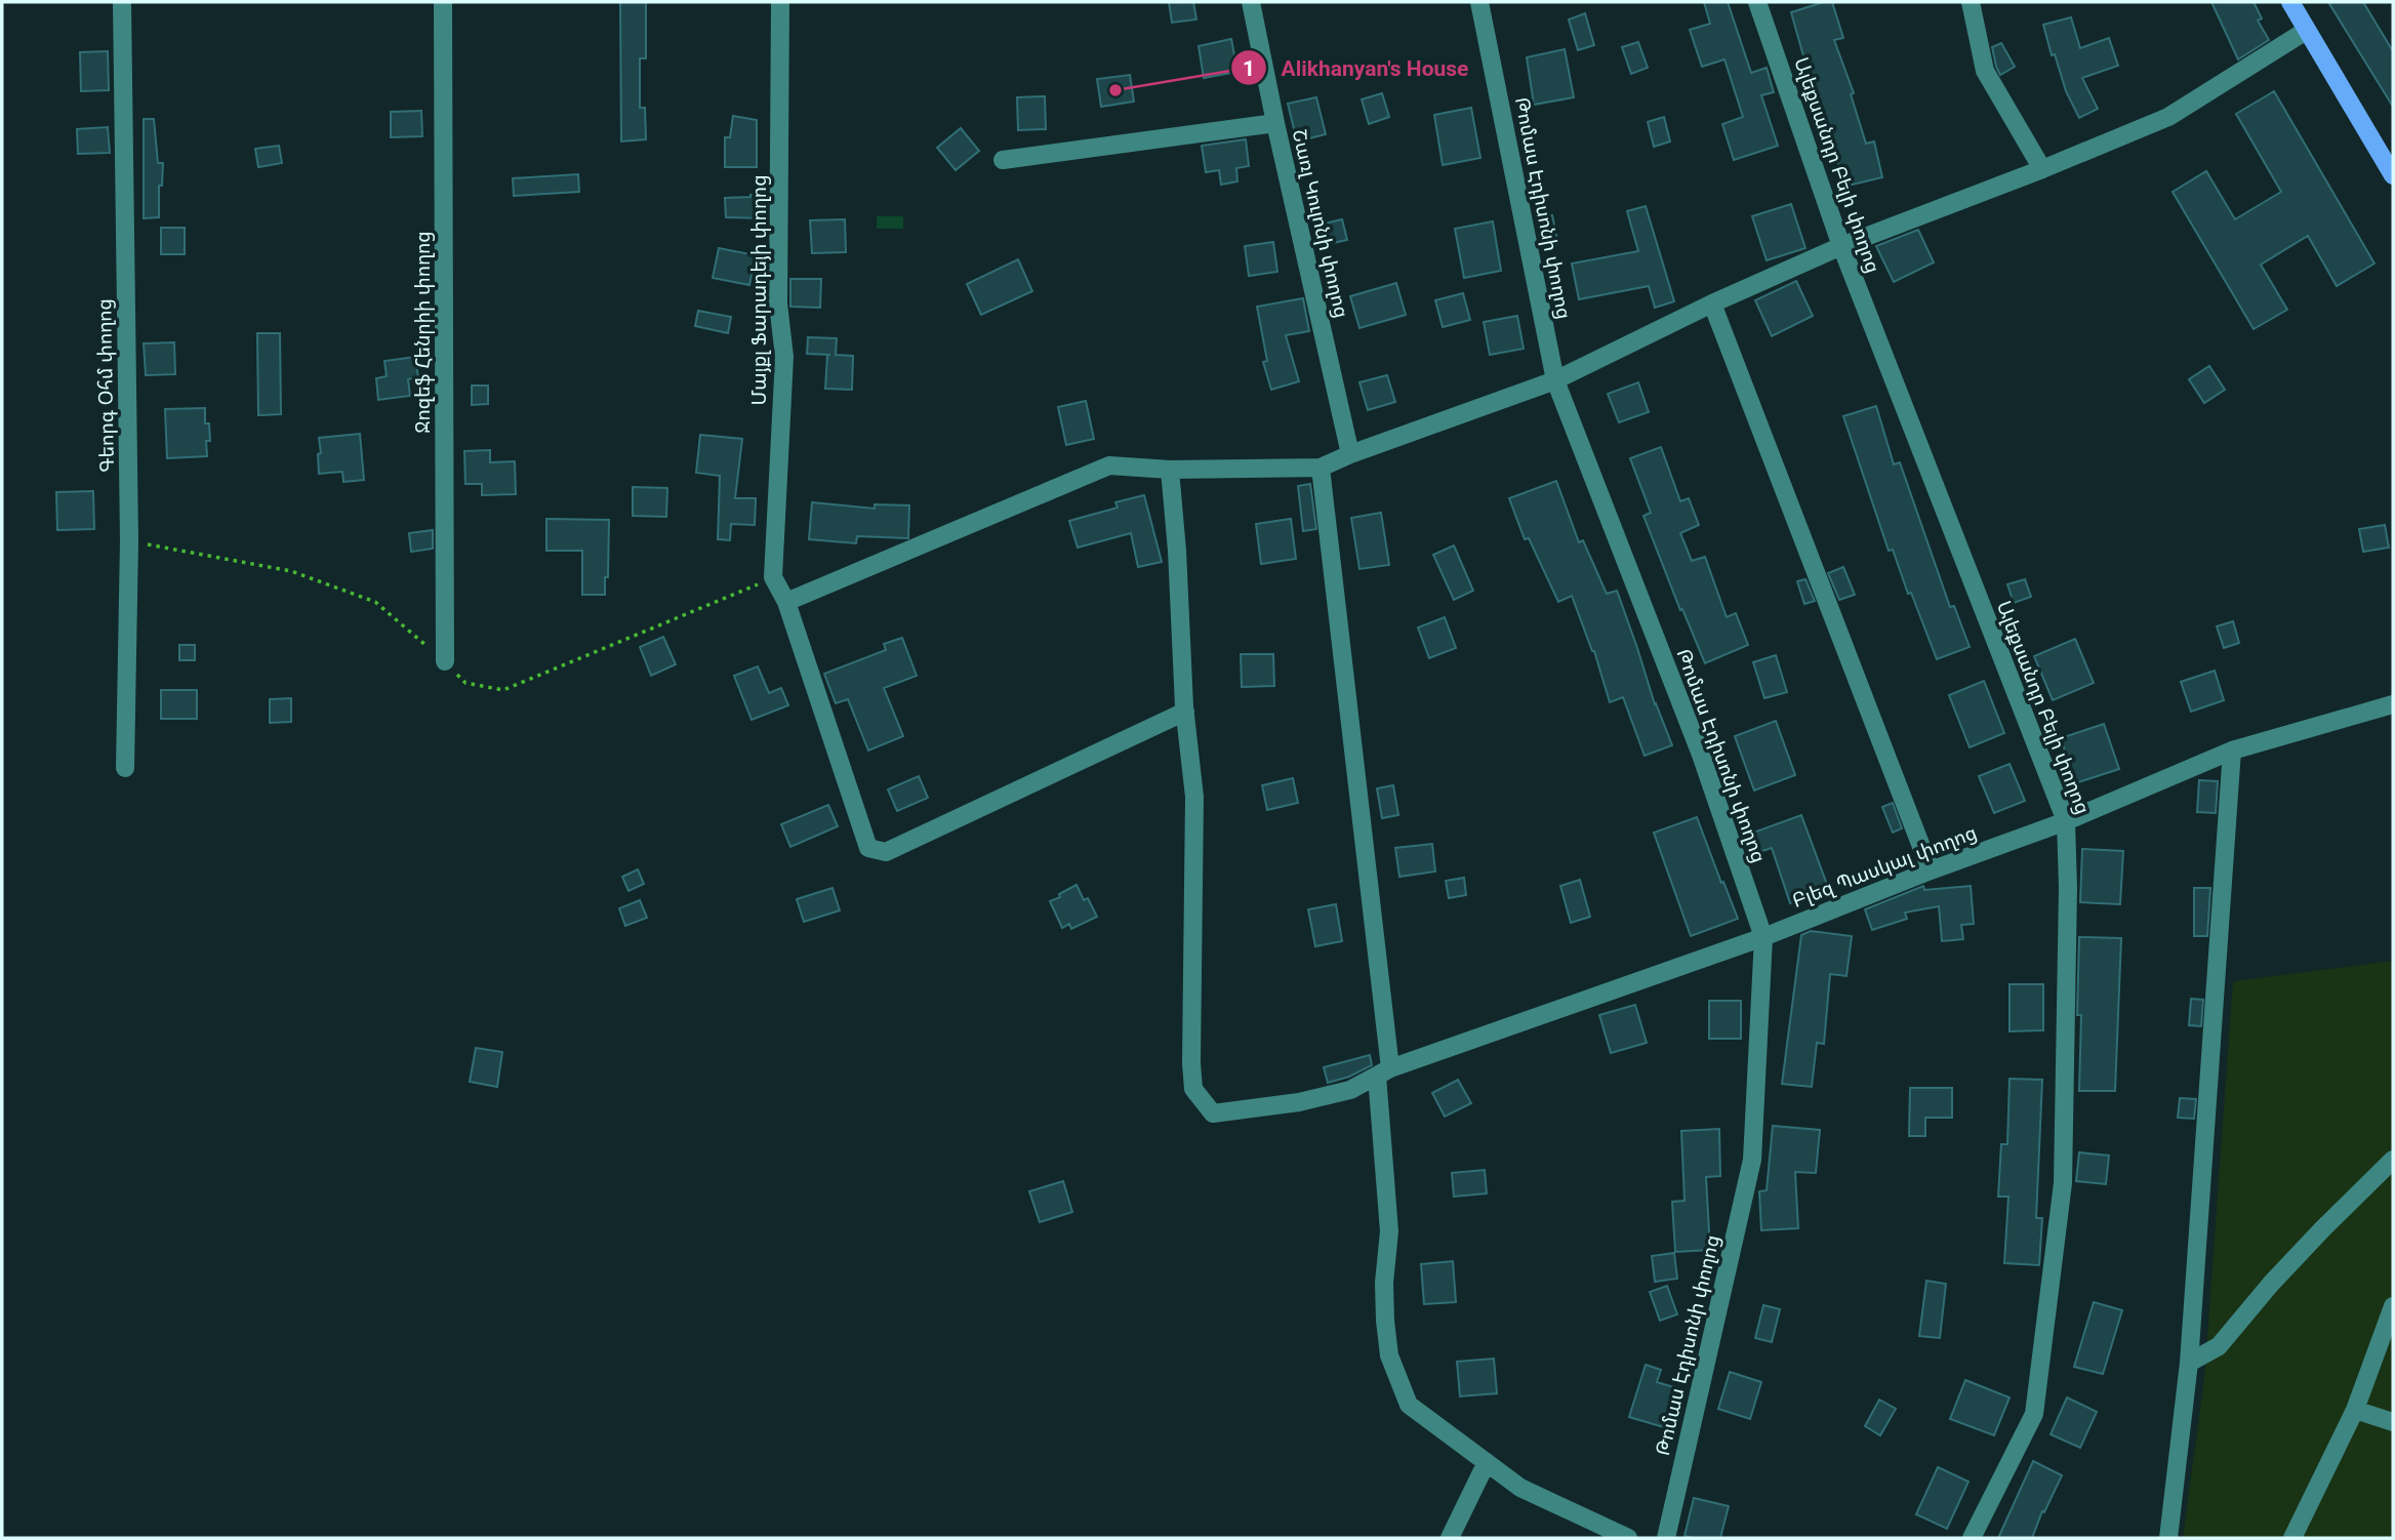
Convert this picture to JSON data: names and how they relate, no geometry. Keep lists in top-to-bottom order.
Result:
{
  "streets": {
    "street": [
      "Ալեքսանդր Բելի փողոց",
      "Թոմաս Էդիսոնի փողոց",
      "Շառլ Կուլոնի փողոց",
      "Մայքլ Ֆարադեյի փողոց",
      "Ջոզեֆ Հենրիի փողոց",
      "Գեորգ Օհմ փողոց",
      "Բլեզ Պասկալ փողոց"
    ]
  },
  "crossings": [
    ["Ալեքսանդր Բելի փողոց", "Բլեզ Պասկալ փողոց"],
    ["Թոմաս Էդիսոնի փողոց", "Բլեզ Պասկալ փողոց"]
  ],
  "places": ["Alikhanyan's House"]
}
